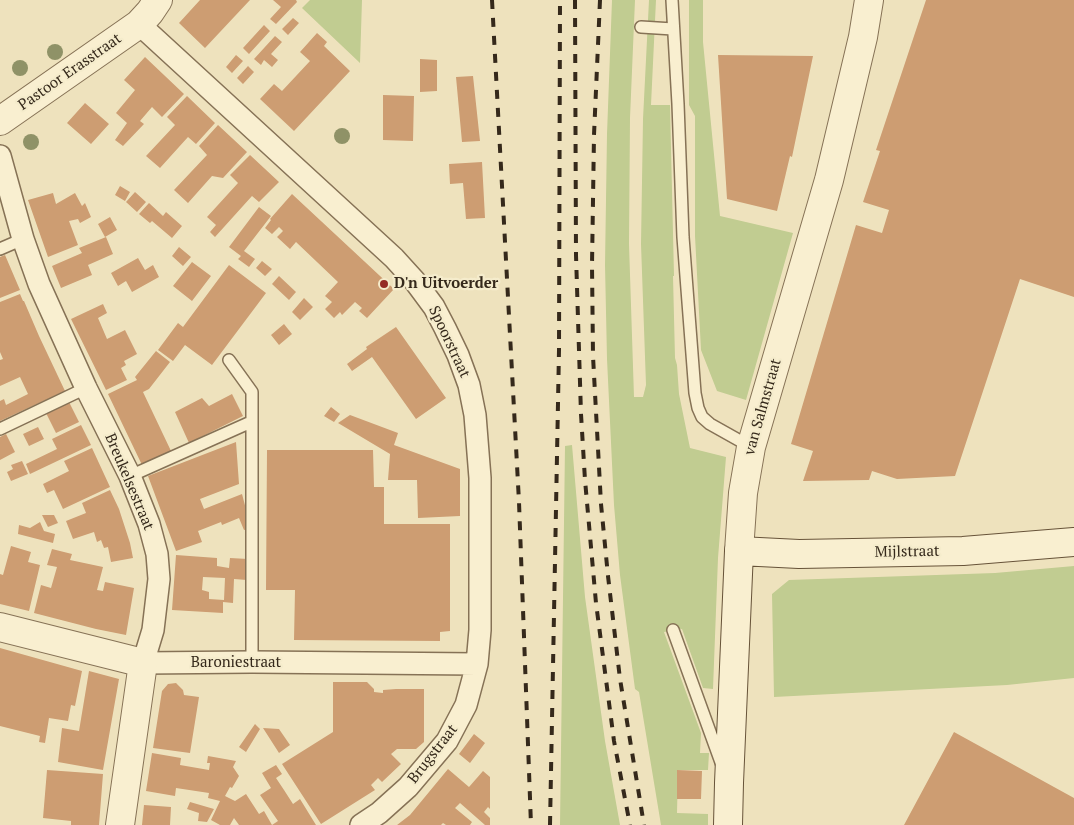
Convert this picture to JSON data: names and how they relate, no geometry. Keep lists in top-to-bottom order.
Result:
{
  "streets": {
    "street": [
      "Pastoor Erasstraat",
      "Spoorstraat",
      "van Salmstraat",
      "Breukelsestraat",
      "Mijlstraat",
      "Baroniestraat",
      "Brugstraat"
    ]
  },
  "crossings": [
    ["Pastoor Erasstraat", "Spoorstraat"],
    ["Spoorstraat", "Baroniestraat"],
    ["Spoorstraat", "Brugstraat"],
    ["van Salmstraat", "Mijlstraat"],
    ["Breukelsestraat", "Baroniestraat"],
    ["Baroniestraat", "Brugstraat"]
  ],
  "places": ["D'n Uitvoerder"]
}
